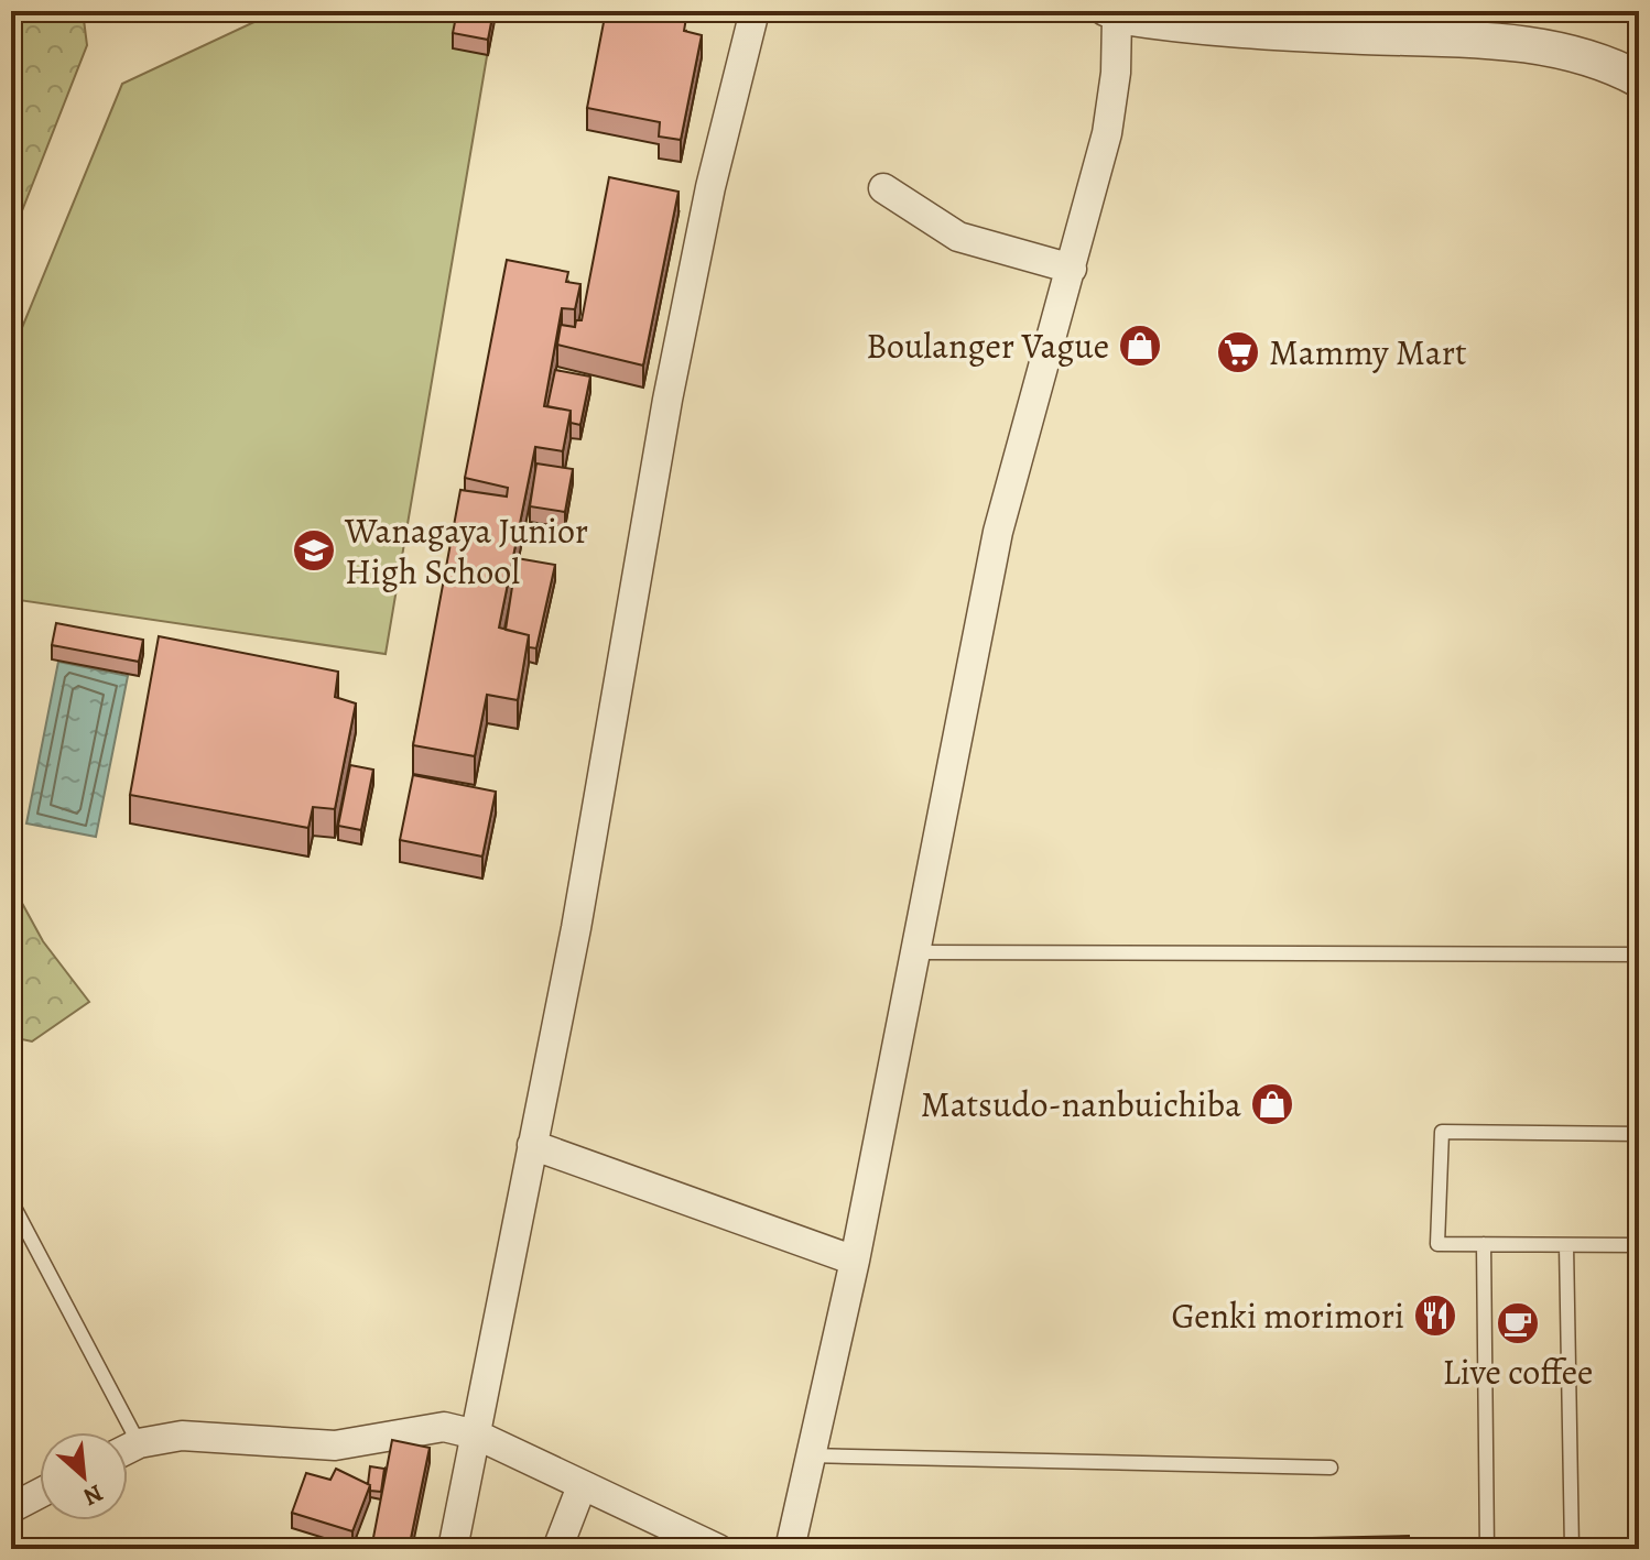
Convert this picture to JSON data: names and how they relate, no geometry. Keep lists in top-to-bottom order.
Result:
{
  "places": {
    "shop": ["Boulanger Vague", "Matsudo-nanbuichiba"],
    "supermarket": ["Mammy Mart"],
    "school or university": ["Wanagaya Junior High School"],
    "restaurant": ["Genki morimori"],
    "cafe": ["Live coffee"]
  },
  "north": "bottom right"
}
